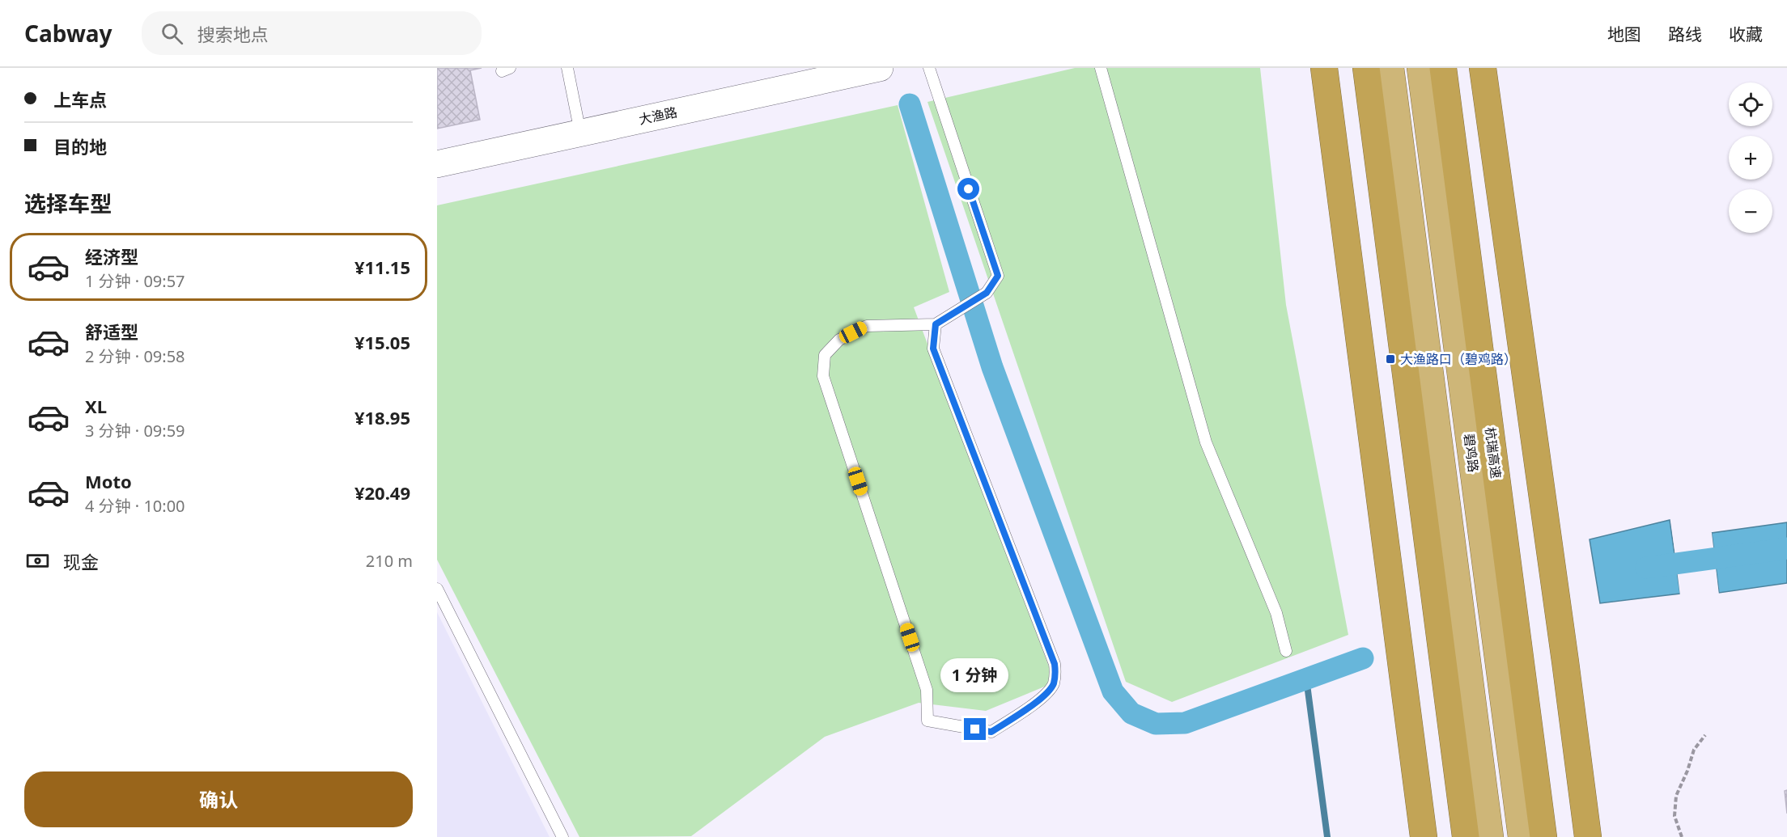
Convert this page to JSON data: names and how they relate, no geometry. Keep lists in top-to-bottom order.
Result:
{
  "streets": {
    "highway": ["碧鸡路", "杭瑞高速"],
    "street": ["大渔路"]
  },
  "places": {
    "transit": ["大渔路口（碧鸡路）"]
  },
  "page": {
    "header": "Cabway",
    "search": "搜索地点",
    "nav": ["地图", "路线", "收藏"],
    "banner": ["上车点", "目的地"],
    "map_buttons": ["+", "−"],
    "heading": "选择车型",
    "list": [
      {
        "name": "经济型",
        "note": "1 分钟 · 09:57",
        "value": "¥11.15"
      },
      {
        "name": "舒适型",
        "note": "2 分钟 · 09:58",
        "value": "¥15.05"
      },
      {
        "name": "XL",
        "note": "3 分钟 · 09:59",
        "value": "¥18.95"
      },
      {
        "name": "Moto",
        "note": "4 分钟 · 10:00",
        "value": "¥20.49"
      }
    ],
    "pay": ["现金", "210 m"],
    "bubble": "1 分钟",
    "buttons": "确认"
  }
}
